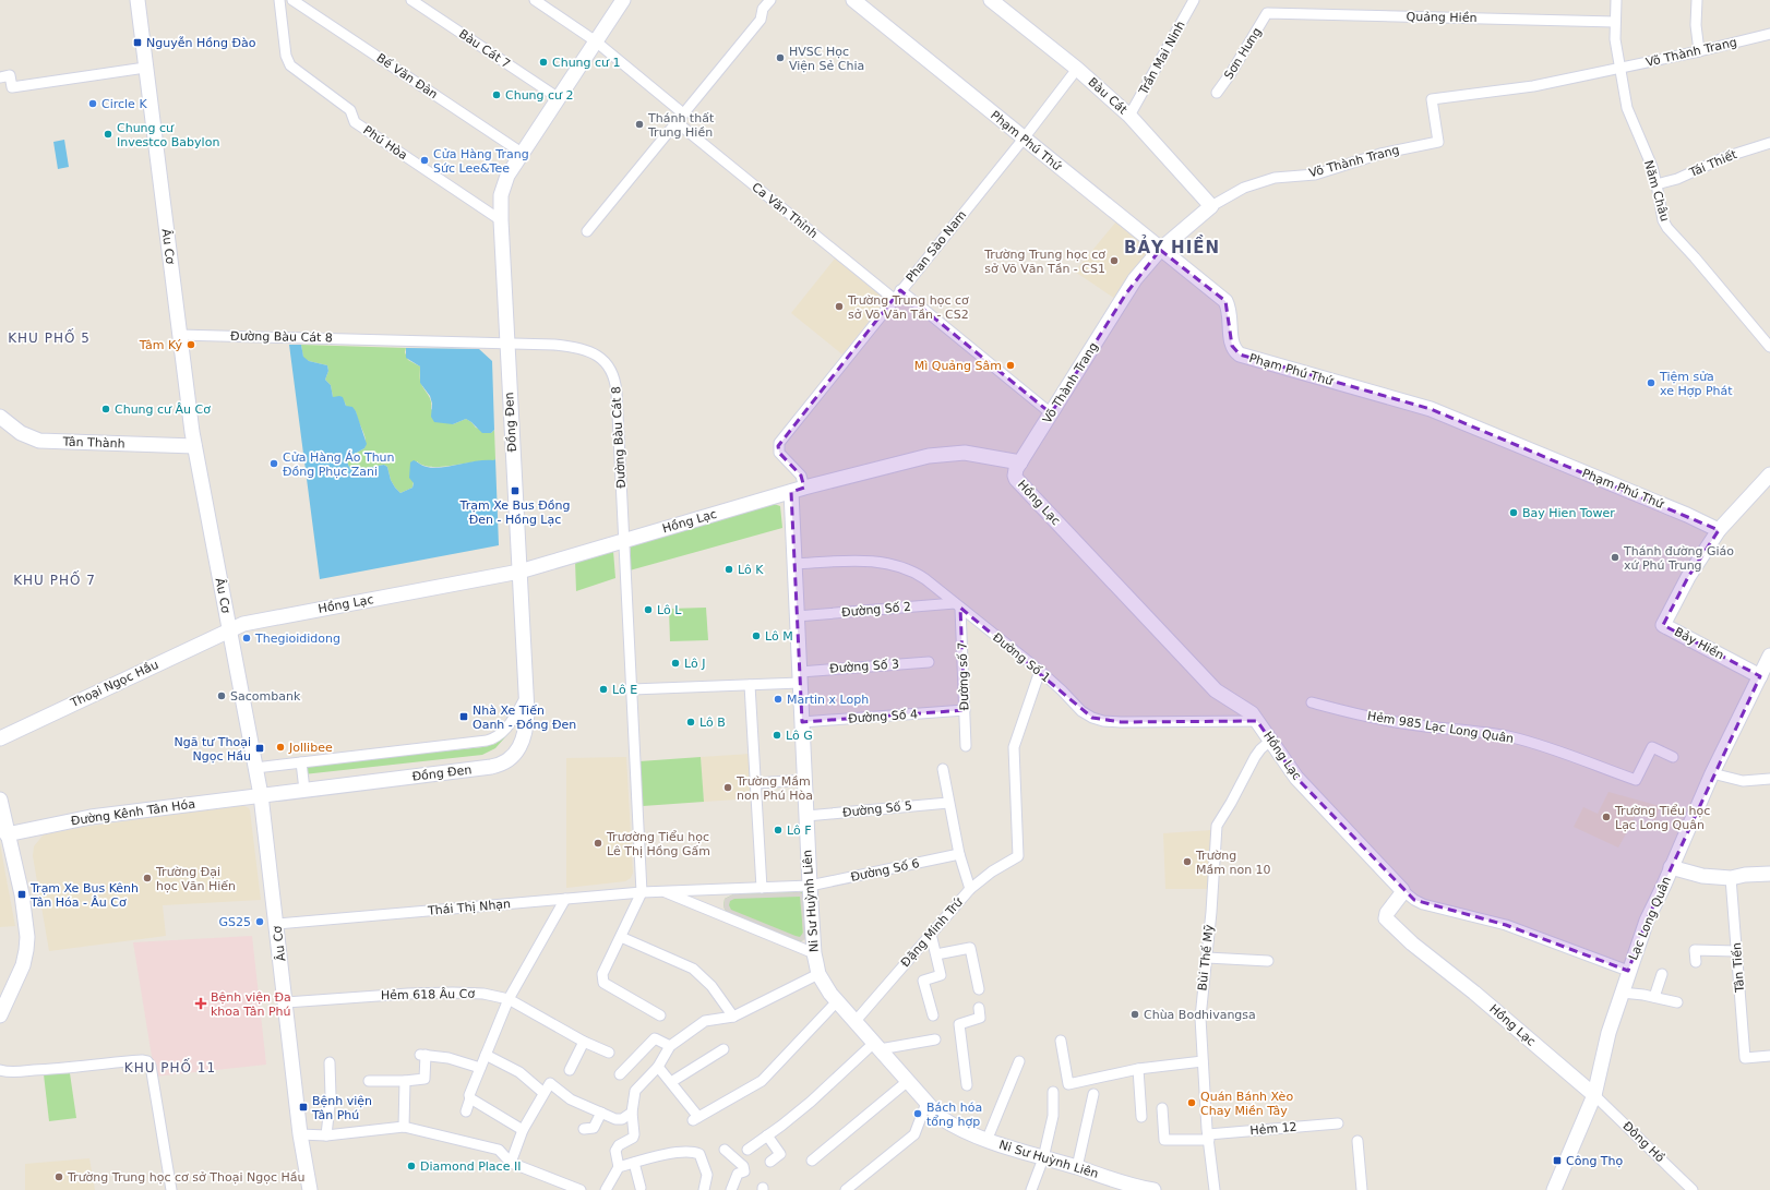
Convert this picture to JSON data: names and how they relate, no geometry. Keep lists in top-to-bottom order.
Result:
{
  "streets": {
    "street": [
      "Quảng Hiền",
      "Bàu Cát 7",
      "Võ Thành Trang",
      "Sơn Hưng",
      "Trần Mai Ninh",
      "Bế Văn Đàn",
      "Bàu Cát",
      "Phạm Phú Thứ",
      "Phú Hòa",
      "Tái Thiết",
      "Năm Châu",
      "Ca Văn Thỉnh",
      "Âu Cơ",
      "Phan Sào Nam",
      "Đường Bàu Cát 8",
      "Đồng Đen",
      "Tân Thành",
      "Hồng Lạc",
      "Đường Số 2",
      "Bảy Hiền",
      "Đường Số 1",
      "Đường Số 3",
      "Đường số 7",
      "Thoại Ngọc Hầu",
      "Đường Số 4",
      "Hẻm 985 Lạc Long Quân",
      "Đường Số 5",
      "Đường Kênh Tân Hóa",
      "Đường Số 6",
      "Ni Sư Huỳnh Liên",
      "Thái Thị Nhạn",
      "Lạc Long Quân",
      "Đặng Minh Trứ",
      "Bùi Thế Mỹ",
      "Tân Tiến",
      "Hẻm 618 Âu Cơ",
      "Hẻm 12",
      "Đông Hồ"
    ]
  },
  "crossings": [
    ["Quảng Hiền", "Sơn Hưng"],
    ["Quảng Hiền", "Năm Châu"],
    ["Bàu Cát 7", "Đồng Đen"],
    ["Võ Thành Trang", "Bàu Cát"],
    ["Võ Thành Trang", "Phạm Phú Thứ"],
    ["Võ Thành Trang", "Năm Châu"],
    ["Võ Thành Trang", "Hồng Lạc"],
    ["Trần Mai Ninh", "Bàu Cát"],
    ["Bế Văn Đàn", "Đồng Đen"],
    ["Bàu Cát", "Phan Sào Nam"],
    ["Phạm Phú Thứ", "Phan Sào Nam"],
    ["Phạm Phú Thứ", "Bảy Hiền"],
    ["Phú Hòa", "Đồng Đen"],
    ["Tái Thiết", "Năm Châu"],
    ["Ca Văn Thỉnh", "Phan Sào Nam"],
    ["Âu Cơ", "Đường Bàu Cát 8"],
    ["Âu Cơ", "Đồng Đen"],
    ["Âu Cơ", "Tân Thành"],
    ["Âu Cơ", "Hồng Lạc"],
    ["Âu Cơ", "Thoại Ngọc Hầu"],
    ["Âu Cơ", "Đường Kênh Tân Hóa"],
    ["Âu Cơ", "Thái Thị Nhạn"],
    ["Âu Cơ", "Hẻm 618 Âu Cơ"],
    ["Phan Sào Nam", "Hồng Lạc"],
    ["Đường Bàu Cát 8", "Đồng Đen"],
    ["Đường Bàu Cát 8", "Hồng Lạc"],
    ["Đường Bàu Cát 8", "Đường Số 3"],
    ["Đường Bàu Cát 8", "Thái Thị Nhạn"],
    ["Đồng Đen", "Hồng Lạc"],
    ["Đồng Đen", "Đường Kênh Tân Hóa"],
    ["Hồng Lạc", "Đường Số 1"],
    ["Hồng Lạc", "Thoại Ngọc Hầu"],
    ["Hồng Lạc", "Ni Sư Huỳnh Liên"],
    ["Hồng Lạc", "Lạc Long Quân"],
    ["Hồng Lạc", "Bùi Thế Mỹ"],
    ["Hồng Lạc", "Đông Hồ"],
    ["Đường Số 2", "Đường Số 1"],
    ["Đường Số 2", "Đường số 7"],
    ["Đường Số 2", "Ni Sư Huỳnh Liên"],
    ["Bảy Hiền", "Lạc Long Quân"],
    ["Đường Số 1", "Đường số 7"],
    ["Đường Số 1", "Ni Sư Huỳnh Liên"],
    ["Đường Số 1", "Đặng Minh Trứ"],
    ["Đường Số 3", "Ni Sư Huỳnh Liên"],
    ["Đường số 7", "Đường Số 4"],
    ["Đường Số 4", "Ni Sư Huỳnh Liên"],
    ["Đường Số 5", "Ni Sư Huỳnh Liên"],
    ["Đường Số 6", "Ni Sư Huỳnh Liên"],
    ["Đường Số 6", "Thái Thị Nhạn"],
    ["Ni Sư Huỳnh Liên", "Thái Thị Nhạn"],
    ["Ni Sư Huỳnh Liên", "Đặng Minh Trứ"],
    ["Lạc Long Quân", "Đông Hồ"],
    ["Bùi Thế Mỹ", "Hẻm 12"]
  ],
  "districts": [
    "BẢY HIỀN",
    "KHU PHỐ 5",
    "KHU PHỐ 7",
    "KHU PHỐ 11"
  ],
  "places": {
    "transit": [
      "Nguyễn Hồng Đào",
      "Trạm Xe Bus Đồng Đen - Hồng Lạc",
      "Nhà Xe Tiến Oanh - Đồng Đen",
      "Ngã tư Thoại Ngọc Hầu",
      "Trạm Xe Bus Kênh Tân Hóa - Âu Cơ",
      "Bệnh viện Tân Phú",
      "Công Thọ"
    ],
    "other": [
      "HVSC Học Viện Sẻ Chia",
      "Chung cư 1",
      "Chung cư 2",
      "Circle K",
      "Thánh thất Trung Hiền",
      "Chung cư Investco Babylon",
      "Cửa Hàng Trang Sức Lee&Tee",
      "Trường Trung học cơ sở Võ Văn Tần - CS1",
      "Trường Trung học cơ sở Võ Văn Tần - CS2",
      "Tâm Ký",
      "Mì Quảng Sâm",
      "Tiệm sửa xe Hợp Phát",
      "Chung cư Âu Cơ",
      "Cửa Hàng Áo Thun Đồng Phục Zani",
      "Bay Hien Tower",
      "Thánh đường Giáo xứ Phú Trung",
      "Lô K",
      "Lô L",
      "Lô M",
      "Thegioididong",
      "Lô J",
      "Lô E",
      "Sacombank",
      "Martin x Loph",
      "Lô B",
      "Lô G",
      "Jollibee",
      "Trường Mầm non Phú Hòa",
      "Trường Tiểu học Lạc Long Quân",
      "Lô F",
      "Trươờng Tiểu học Lê Thị Hồng Gấm",
      "Trường Mầm non 10",
      "Trường Đại học Văn Hiến",
      "GS25",
      "Chùa Bodhivangsa",
      "Quán Bánh Xèo Chay Miền Tây",
      "Bách hóa tổng hợp",
      "Diamond Place II",
      "Trường Trung học cơ sở Thoại Ngọc Hầu"
    ],
    "health": ["Bệnh viện Đa khoa Tân Phú"]
  }
}
